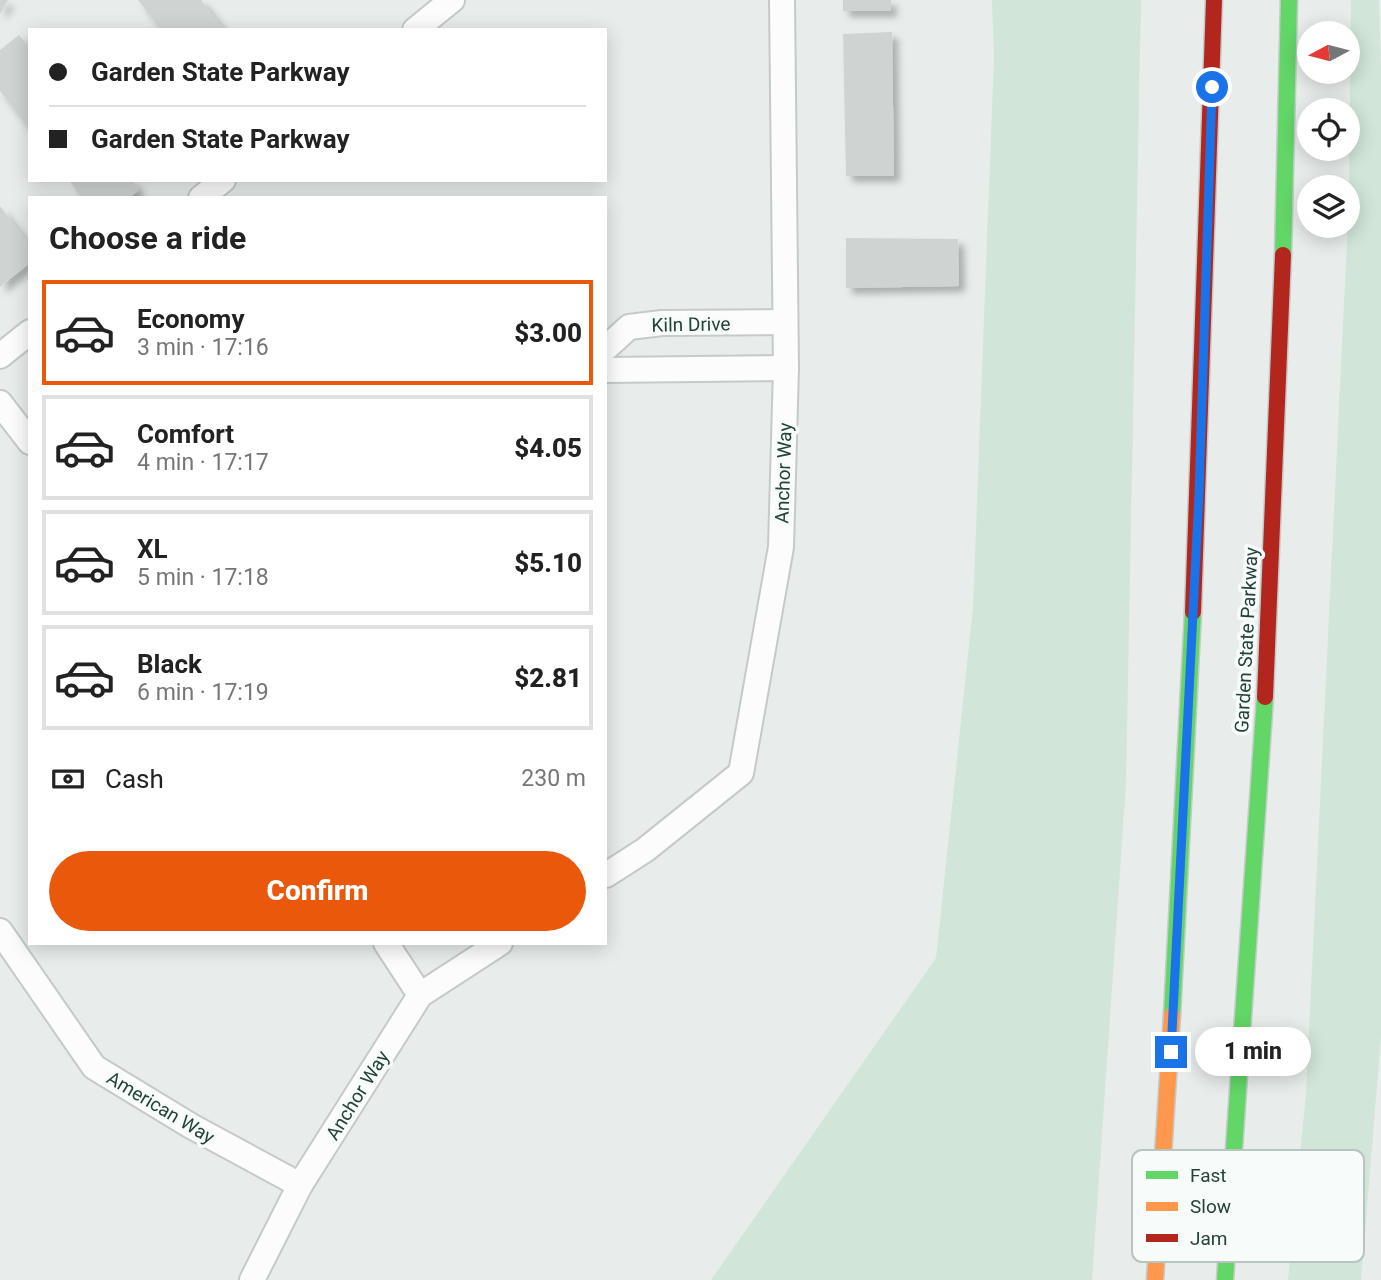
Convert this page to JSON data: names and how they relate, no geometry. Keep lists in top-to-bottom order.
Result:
{
  "streets": {
    "highway": ["Garden State Parkway"],
    "street": ["Kiln Drive", "Anchor Way", "American Way"]
  },
  "crossings": [
    ["Kiln Drive", "Anchor Way"],
    ["Anchor Way", "American Way"]
  ],
  "legend": ["Fast", "Slow", "Jam"],
  "north": "left",
  "page": {
    "banner": ["Garden State Parkway", "Garden State Parkway"],
    "heading": "Choose a ride",
    "list": [
      {
        "name": "Economy",
        "note": "3 min · 17:16",
        "value": "$3.00"
      },
      {
        "name": "Comfort",
        "note": "4 min · 17:17",
        "value": "$4.05"
      },
      {
        "name": "XL",
        "note": "5 min · 17:18",
        "value": "$5.10"
      },
      {
        "name": "Black",
        "note": "6 min · 17:19",
        "value": "$2.81"
      }
    ],
    "pay": ["Cash", "230 m"],
    "buttons": "Confirm",
    "bubble": "1 min"
  }
}
